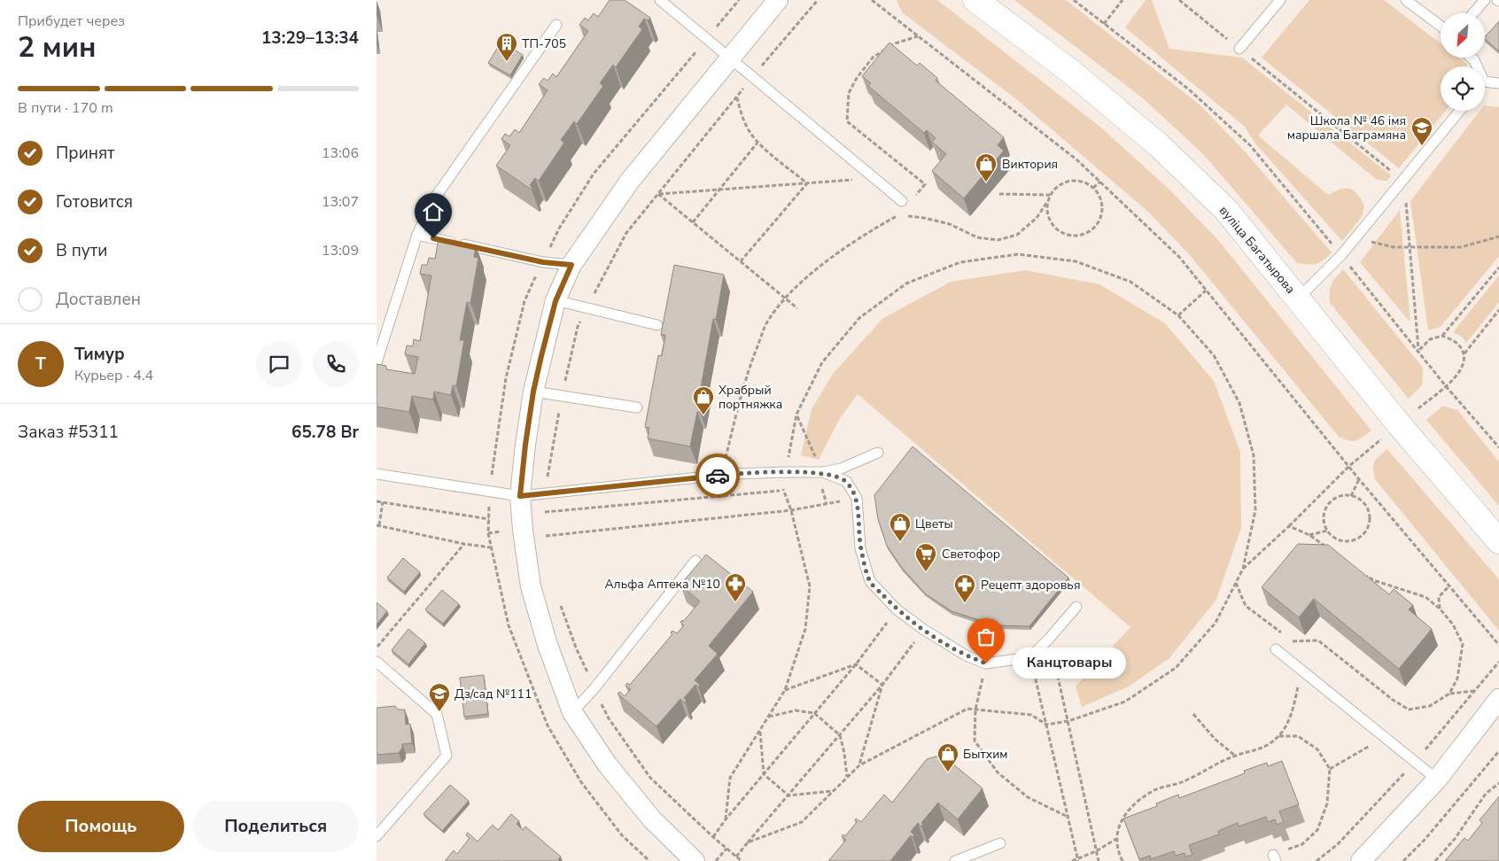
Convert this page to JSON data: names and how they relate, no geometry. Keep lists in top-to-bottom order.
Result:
{
  "streets": {
    "street": ["вуліца Багатырова"]
  },
  "places": {
    "building": ["ТП-705"],
    "school or university": ["Школа № 46 імя маршала Баграмяна", "Дз/сад №111"],
    "shop": [
      "Виктория",
      "Храбрый портняжка",
      "Цветы",
      "Бытхим"
    ],
    "supermarket": ["Светофор"],
    "pharmacy": ["Альфа Аптека №10", "Рецепт здоровья"],
    "other": ["Канцтовары"]
  },
  "north": "bottom left",
  "page": {
    "heading": ["2 мин", "Прибудет через", "13:29–13:34"],
    "panel": [
      "Тимур",
      "Курьер · 4.4",
      "Заказ #5311",
      "65.78 Br"
    ],
    "bar": "В пути · 170 m",
    "list": [
      ["Принят", "13:06"],
      ["Готовится", "13:07"],
      ["В пути", "13:09"],
      "Доставлен"
    ],
    "round": "Т",
    "bubble": "Канцтовары",
    "buttons": ["Помощь", "Поделиться"]
  }
}
